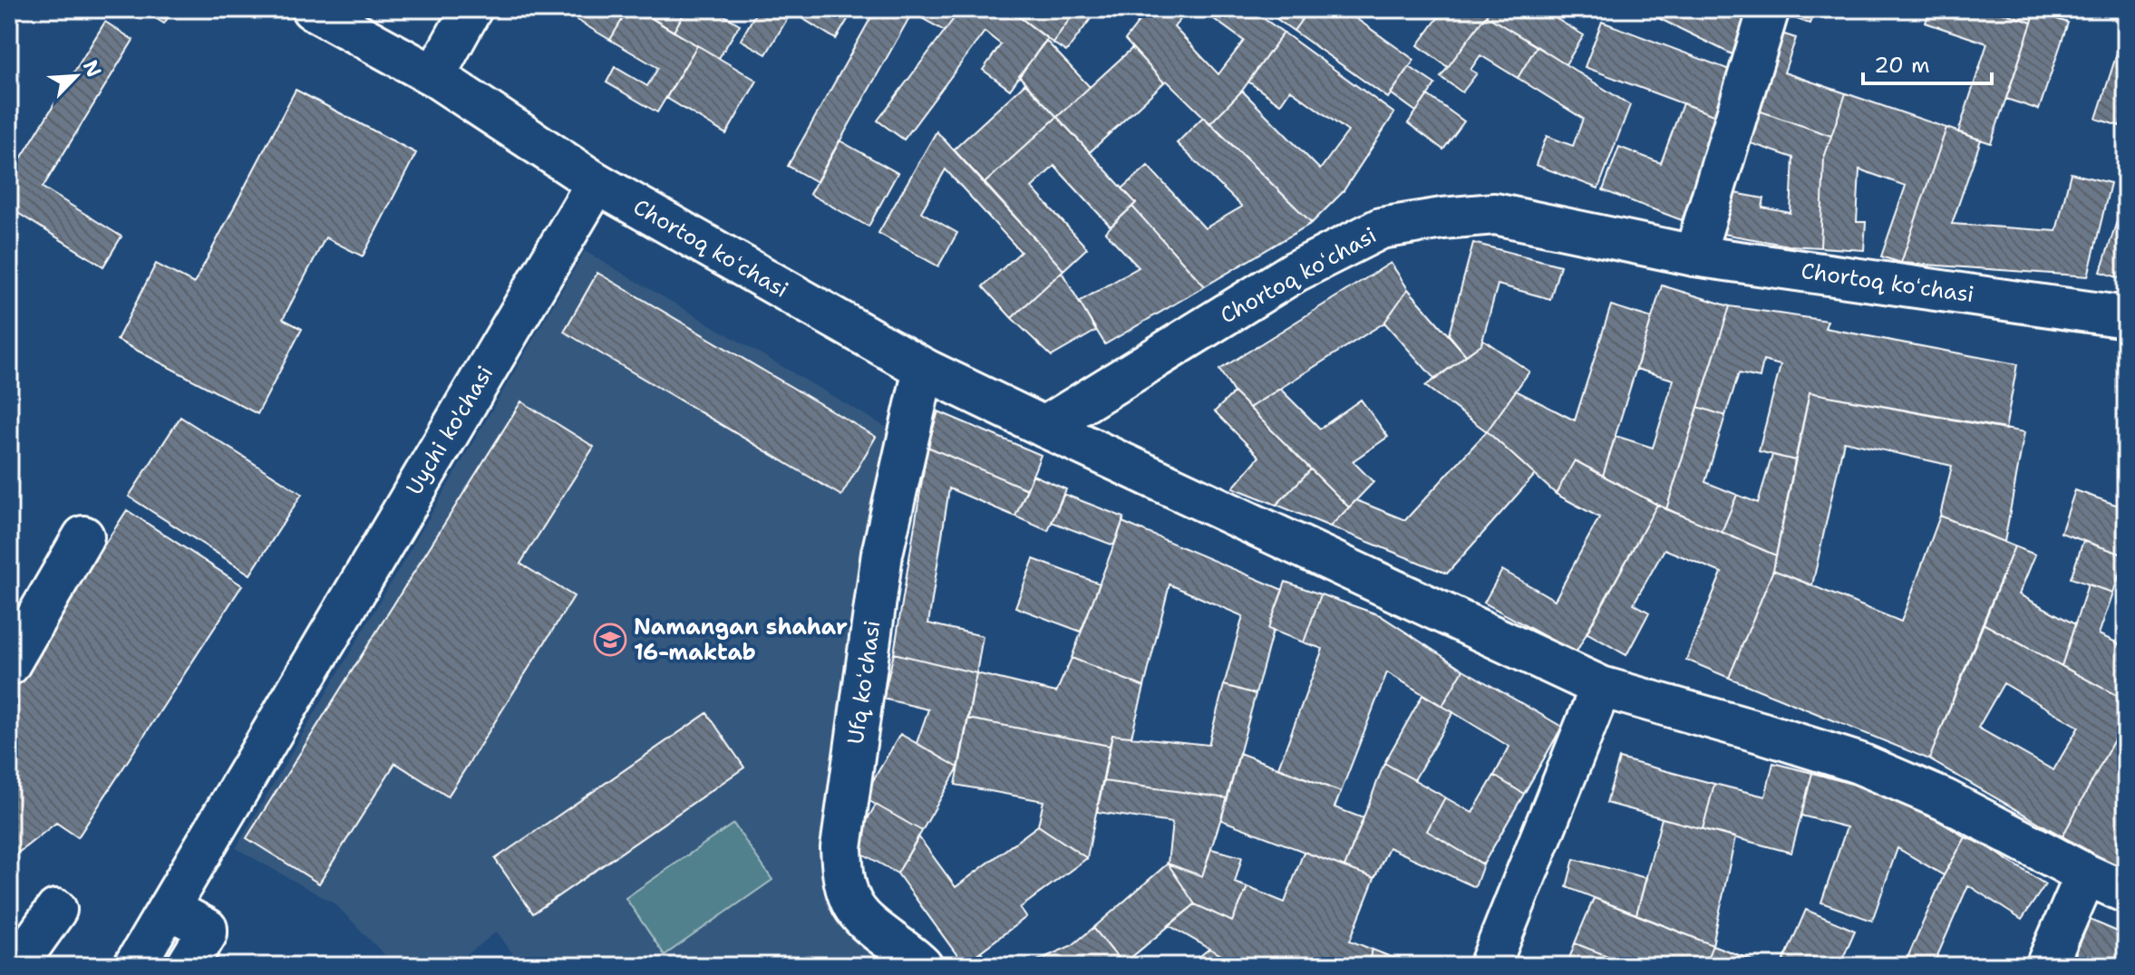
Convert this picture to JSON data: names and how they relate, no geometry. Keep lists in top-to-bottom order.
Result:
{
  "streets": {
    "street": ["Chortoq koʻchasi", "Uychi ko'chasi", "Ufq koʻchasi"]
  },
  "crossings": [
    ["Chortoq koʻchasi", "Uychi ko'chasi"],
    ["Chortoq koʻchasi", "Ufq koʻchasi"]
  ],
  "places": {
    "school or university": ["Namangan shahar 16-maktab"]
  },
  "scale_bar": "20 m",
  "north": "top right"
}
